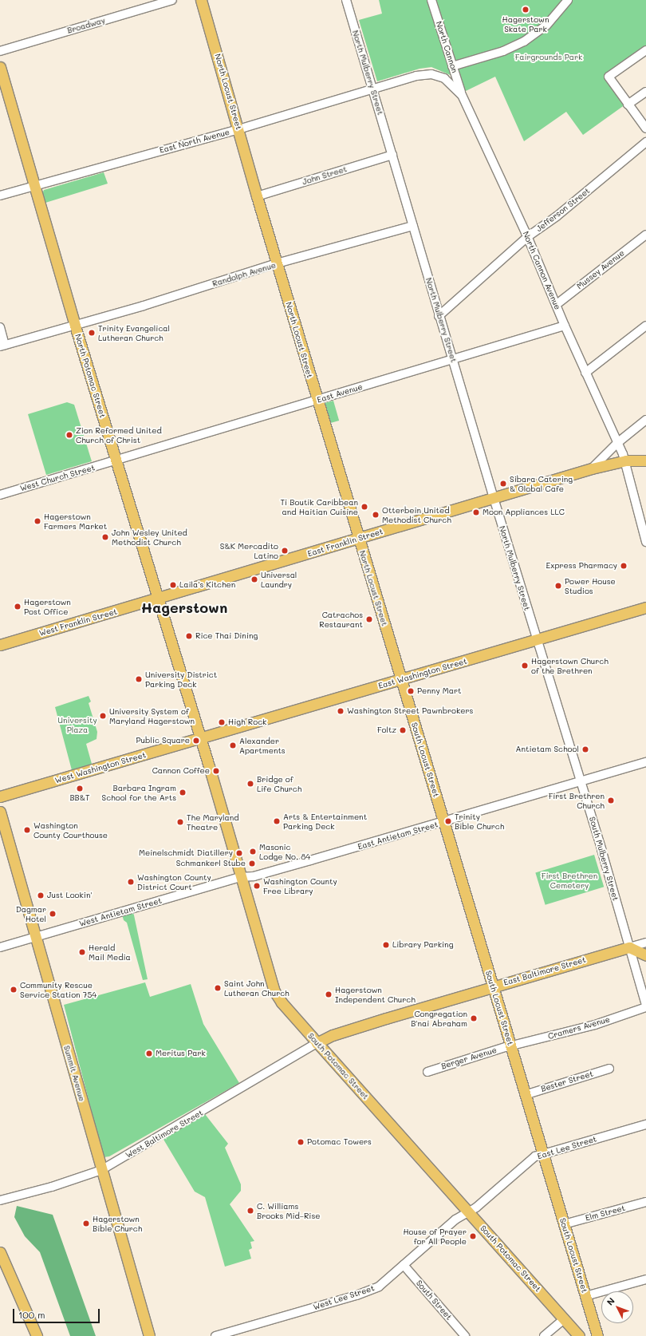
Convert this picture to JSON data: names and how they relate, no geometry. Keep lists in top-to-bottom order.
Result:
{
  "streets": {
    "main road": [
      "North Locust Street",
      "North Potomac Street",
      "East Franklin Street",
      "West Franklin Street",
      "East Washington Street",
      "South Locust Street",
      "West Washington Street",
      "East Baltimore Street",
      "South Potomac Street",
      "Summit Avenue"
    ],
    "street": [
      "Broadway",
      "North Cannon",
      "North Mulberry Street",
      "East North Avenue",
      "John Street",
      "Jefferson Street",
      "Mussey Avenue",
      "North Cannon Avenue",
      "Randolph Avenue",
      "East Avenue",
      "West Church Street",
      "East Antietam Street",
      "South Mulberry Street",
      "West Antietam Street",
      "Cramers Avenue",
      "Berger Avenue",
      "Bester Street",
      "West Baltimore Street",
      "East Lee Street",
      "Elm Street",
      "West Lee Street",
      "South Street"
    ]
  },
  "crossings": [
    ["North Cannon", "North Cannon Avenue"],
    ["North Mulberry Street", "East North Avenue"],
    ["North Mulberry Street", "John Street"],
    ["North Mulberry Street", "Jefferson Street"],
    ["North Mulberry Street", "North Cannon Avenue"],
    ["North Mulberry Street", "Randolph Avenue"],
    ["North Mulberry Street", "East Avenue"],
    ["North Mulberry Street", "East Franklin Street"],
    ["North Mulberry Street", "East Washington Street"],
    ["North Mulberry Street", "South Mulberry Street"],
    ["North Locust Street", "East North Avenue"],
    ["North Locust Street", "John Street"],
    ["North Locust Street", "Randolph Avenue"],
    ["North Locust Street", "East Avenue"],
    ["North Locust Street", "East Franklin Street"],
    ["North Locust Street", "East Washington Street"],
    ["North Locust Street", "South Locust Street"],
    ["East North Avenue", "North Cannon Avenue"],
    ["East North Avenue", "North Potomac Street"],
    ["Jefferson Street", "North Cannon Avenue"],
    ["Mussey Avenue", "North Cannon Avenue"],
    ["North Cannon Avenue", "East Avenue"],
    ["North Cannon Avenue", "East Franklin Street"],
    ["Randolph Avenue", "North Potomac Street"],
    ["North Potomac Street", "East Avenue"],
    ["North Potomac Street", "West Church Street"],
    ["North Potomac Street", "East Franklin Street"],
    ["North Potomac Street", "West Franklin Street"],
    ["North Potomac Street", "East Washington Street"],
    ["North Potomac Street", "West Washington Street"],
    ["North Potomac Street", "South Potomac Street"],
    ["East Avenue", "West Church Street"],
    ["East Franklin Street", "West Franklin Street"],
    ["East Washington Street", "South Locust Street"],
    ["East Washington Street", "West Washington Street"],
    ["East Washington Street", "South Mulberry Street"],
    ["East Washington Street", "South Potomac Street"],
    ["South Locust Street", "East Antietam Street"],
    ["South Locust Street", "East Baltimore Street"],
    ["South Locust Street", "Cramers Avenue"],
    ["South Locust Street", "Berger Avenue"],
    ["South Locust Street", "Bester Street"],
    ["South Locust Street", "East Lee Street"],
    ["South Locust Street", "Elm Street"],
    ["West Washington Street", "South Potomac Street"],
    ["East Antietam Street", "South Mulberry Street"],
    ["East Antietam Street", "West Antietam Street"],
    ["East Antietam Street", "South Potomac Street"],
    ["South Mulberry Street", "East Baltimore Street"],
    ["West Antietam Street", "South Potomac Street"],
    ["West Antietam Street", "Summit Avenue"],
    ["East Baltimore Street", "South Potomac Street"],
    ["East Baltimore Street", "West Baltimore Street"],
    ["Cramers Avenue", "Berger Avenue"],
    ["South Potomac Street", "West Baltimore Street"],
    ["South Potomac Street", "East Lee Street"],
    ["South Potomac Street", "West Lee Street"],
    ["Summit Avenue", "West Baltimore Street"],
    ["East Lee Street", "West Lee Street"],
    ["West Lee Street", "South Street"]
  ],
  "districts": ["Hagerstown"],
  "parks": ["Fairgrounds Park", "University Plaza", "First Brethren Cemetery"],
  "places": [
    "Hagerstown Skate Park",
    "Trinity Evangelical Lutheran Church",
    "Zion Reformed United Church of Christ",
    "Sibara Catering & Global Cafe",
    "Ti Boutik Caribbean and Haitian Cuisine",
    "Moon Appliances LLC",
    "Otterbein United Methodist Church",
    "Hagerstown Farmers Market",
    "John Wesley United Methodist Church",
    "S&K Mercadito Latino",
    "Express Pharmacy",
    "Universal Laundry",
    "Laila's Kitchen",
    "Power House Studios",
    "Hagerstown Post Office",
    "Catrachos Restaurant",
    "Rice Thai Dining",
    "Hagerstown Church of the Brethren",
    "University District Parking Deck",
    "Penny Mart",
    "Washington Street Pawnbrokers",
    "University System of Maryland Hagerstown",
    "High Rock",
    "Foltz",
    "Public Square",
    "Alexander Apartments",
    "Antietam School",
    "Cannon Coffee",
    "Bridge of Life Church",
    "BB&T",
    "Barbara Ingram School for the Arts",
    "First Brethren Church",
    "Arts & Entertainment Parking Deck",
    "Trinity Bible Church",
    "The Maryland Theatre",
    "Washington County Courthouse",
    "Masonic Lodge No. 84",
    "Meinelschmidt Diatillery",
    "Schmankerl Stube",
    "Washington County District Court",
    "Washington County Free Library",
    "Just Lookin'",
    "Dagmar Hotel",
    "Library Parking",
    "Herald Mail Media",
    "Saint John Lutheran Church",
    "Community Rescue Service Station 754",
    "Hagerstown Independent Church",
    "Congregation B'nai Abraham",
    "Meritus Park",
    "Potomac Towers",
    "C. Williams Brooks Mid‐Rise",
    "Hagerstown Bible Church",
    "House of Prayer for All People"
  ],
  "scale_bar": "100 m",
  "north": "top left"
}
